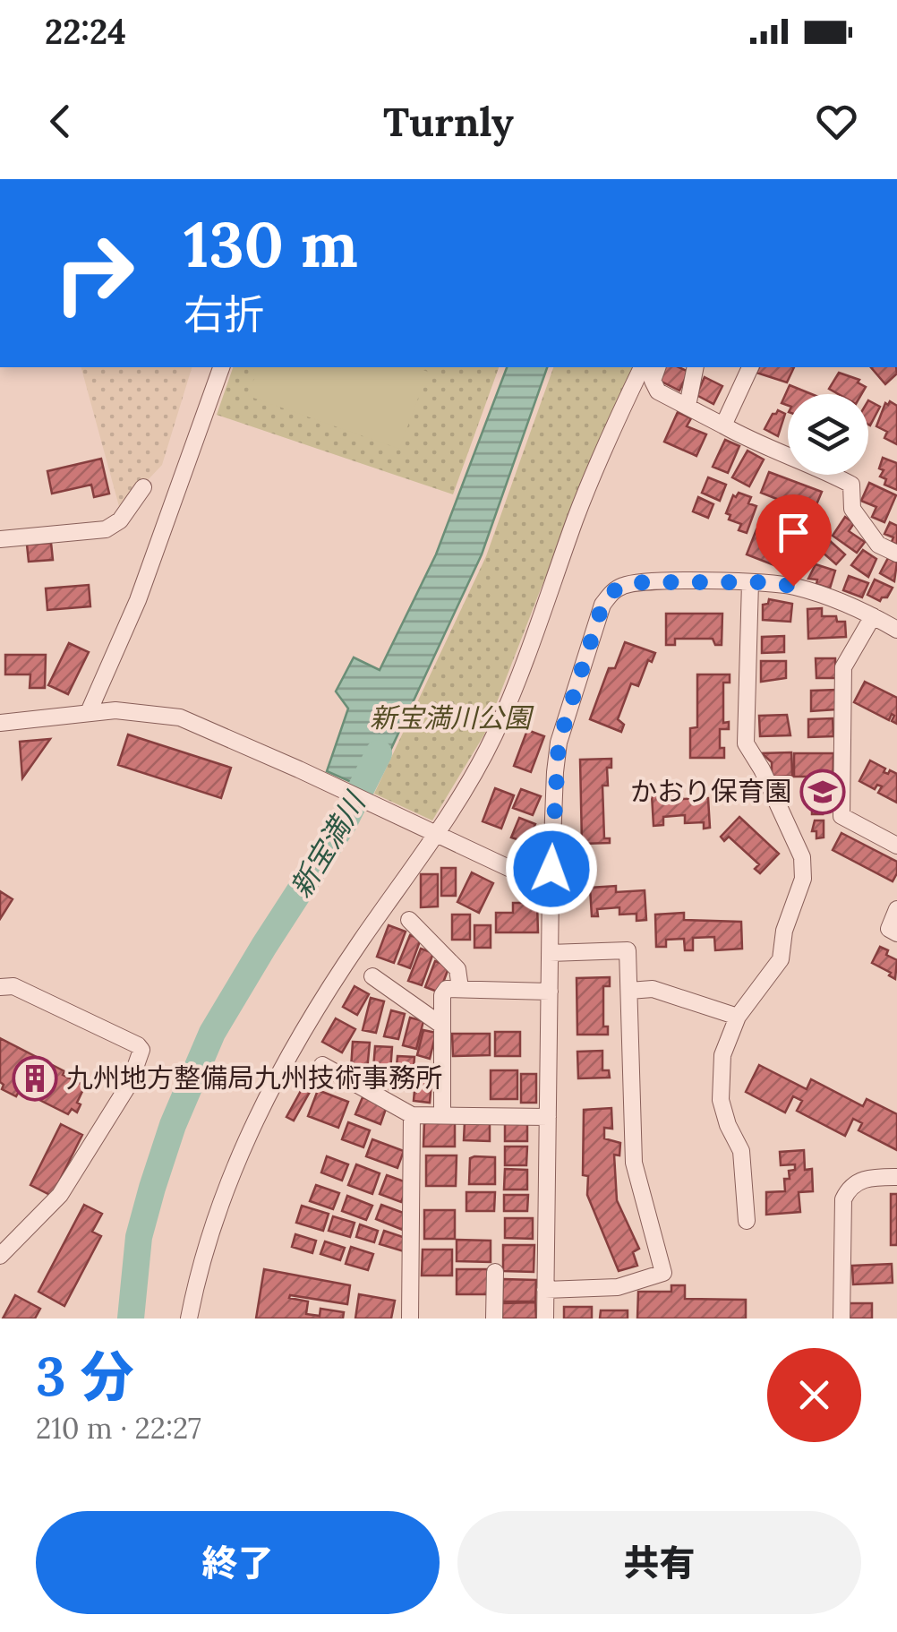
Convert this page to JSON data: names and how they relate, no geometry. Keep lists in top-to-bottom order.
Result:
{
  "water": ["新宝満川"],
  "parks": ["新宝満川公園"],
  "places": {
    "school or university": ["かおり保育園"],
    "building": ["九州地方整備局九州技術事務所"]
  },
  "page": {
    "status": "22:24",
    "header": "Turnly",
    "turn": ["130 m", "右折"],
    "heading": ["3 分", "210 m · 22:27"],
    "buttons": ["終了", "共有"]
  }
}
